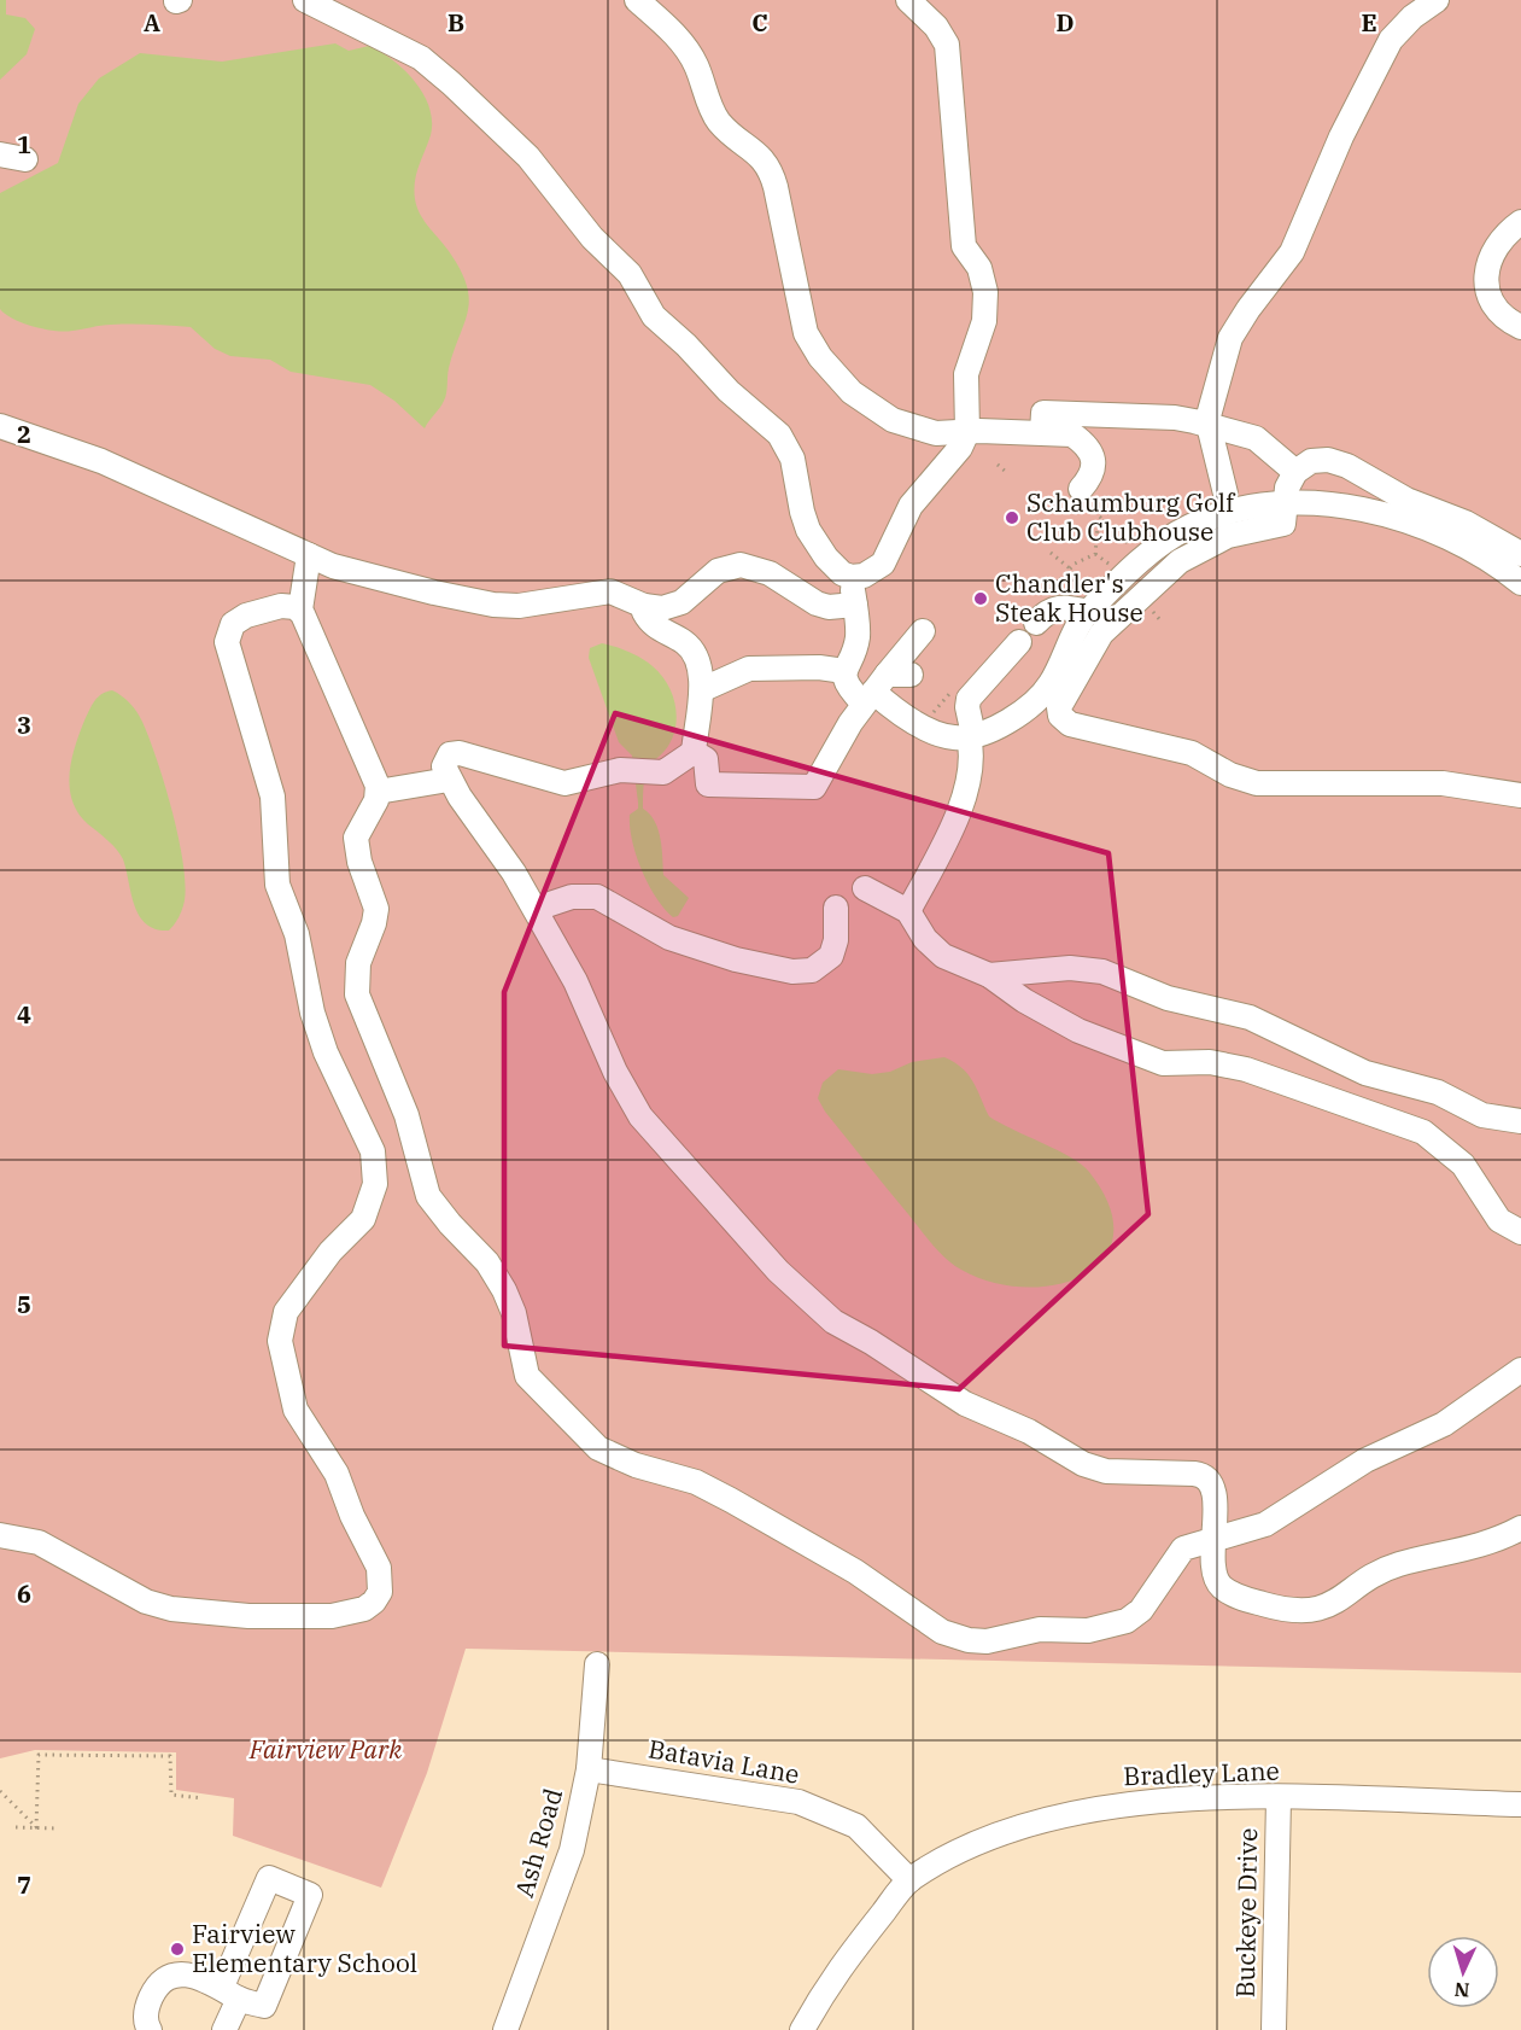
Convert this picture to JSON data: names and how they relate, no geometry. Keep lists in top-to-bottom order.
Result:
{
  "streets": {
    "street": [
      "Batavia Lane",
      "Bradley Lane",
      "Ash Road",
      "Buckeye Drive"
    ]
  },
  "crossings": [
    ["Batavia Lane", "Bradley Lane"],
    ["Batavia Lane", "Ash Road"],
    ["Bradley Lane", "Buckeye Drive"]
  ],
  "parks": ["Fairview Park"],
  "places": ["Schaumburg Golf Club Clubhouse", "Chandler's Steak House", "Fairview Elementary School"],
  "north": "bottom",
  "grid": {
    "columns": [
      "A",
      "B",
      "C",
      "D",
      "E"
    ],
    "rows": [
      "1",
      "2",
      "3",
      "4",
      "5",
      "6",
      "7"
    ]
  }
}
